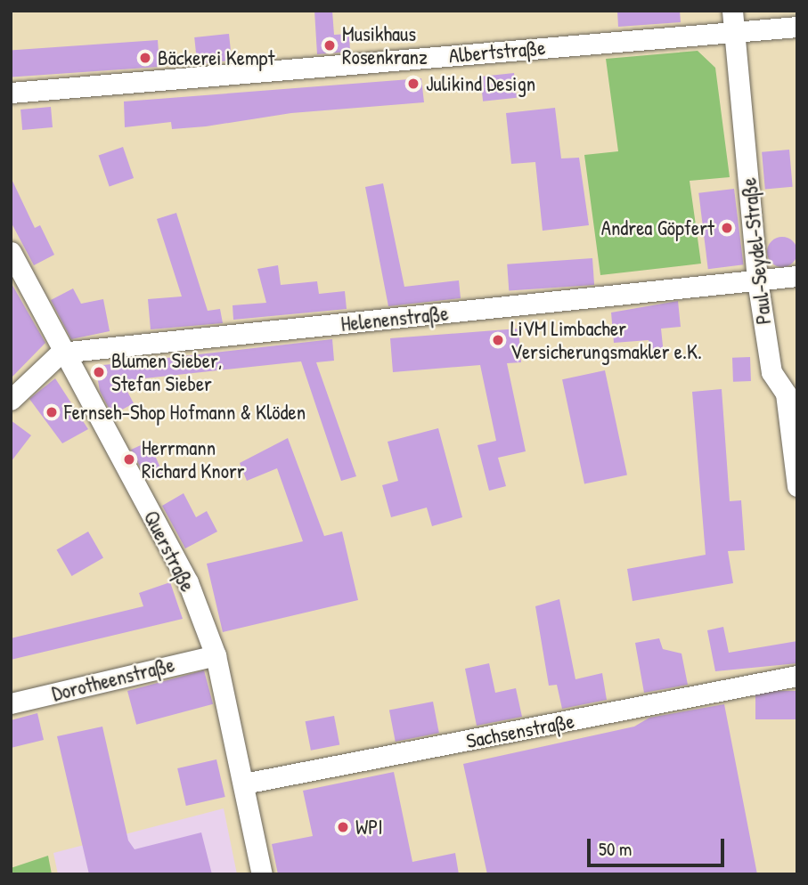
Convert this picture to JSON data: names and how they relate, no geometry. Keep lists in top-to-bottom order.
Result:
{
  "streets": {
    "street": [
      "Albertstraße",
      "Paul-Seydel-Straße",
      "Helenenstraße",
      "Querstraße",
      "Dorotheenstraße",
      "Sachsenstraße"
    ]
  },
  "crossings": [
    ["Albertstraße", "Paul-Seydel-Straße"],
    ["Paul-Seydel-Straße", "Helenenstraße"],
    ["Helenenstraße", "Querstraße"],
    ["Querstraße", "Dorotheenstraße"],
    ["Querstraße", "Sachsenstraße"]
  ],
  "places": [
    "Musikhaus Rosenkranz",
    "Bäckerei Kempt",
    "Julikind Design",
    "Andrea Göpfert",
    "LiVM Limbacher Versicherungsmakler e.K.",
    "Blumen Sieber, Stefan Sieber",
    "Fernseh-Shop Hofmann & Klöden",
    "Herrmann Richard Knorr",
    "WPI"
  ],
  "scale_bar": "50 m"
}
